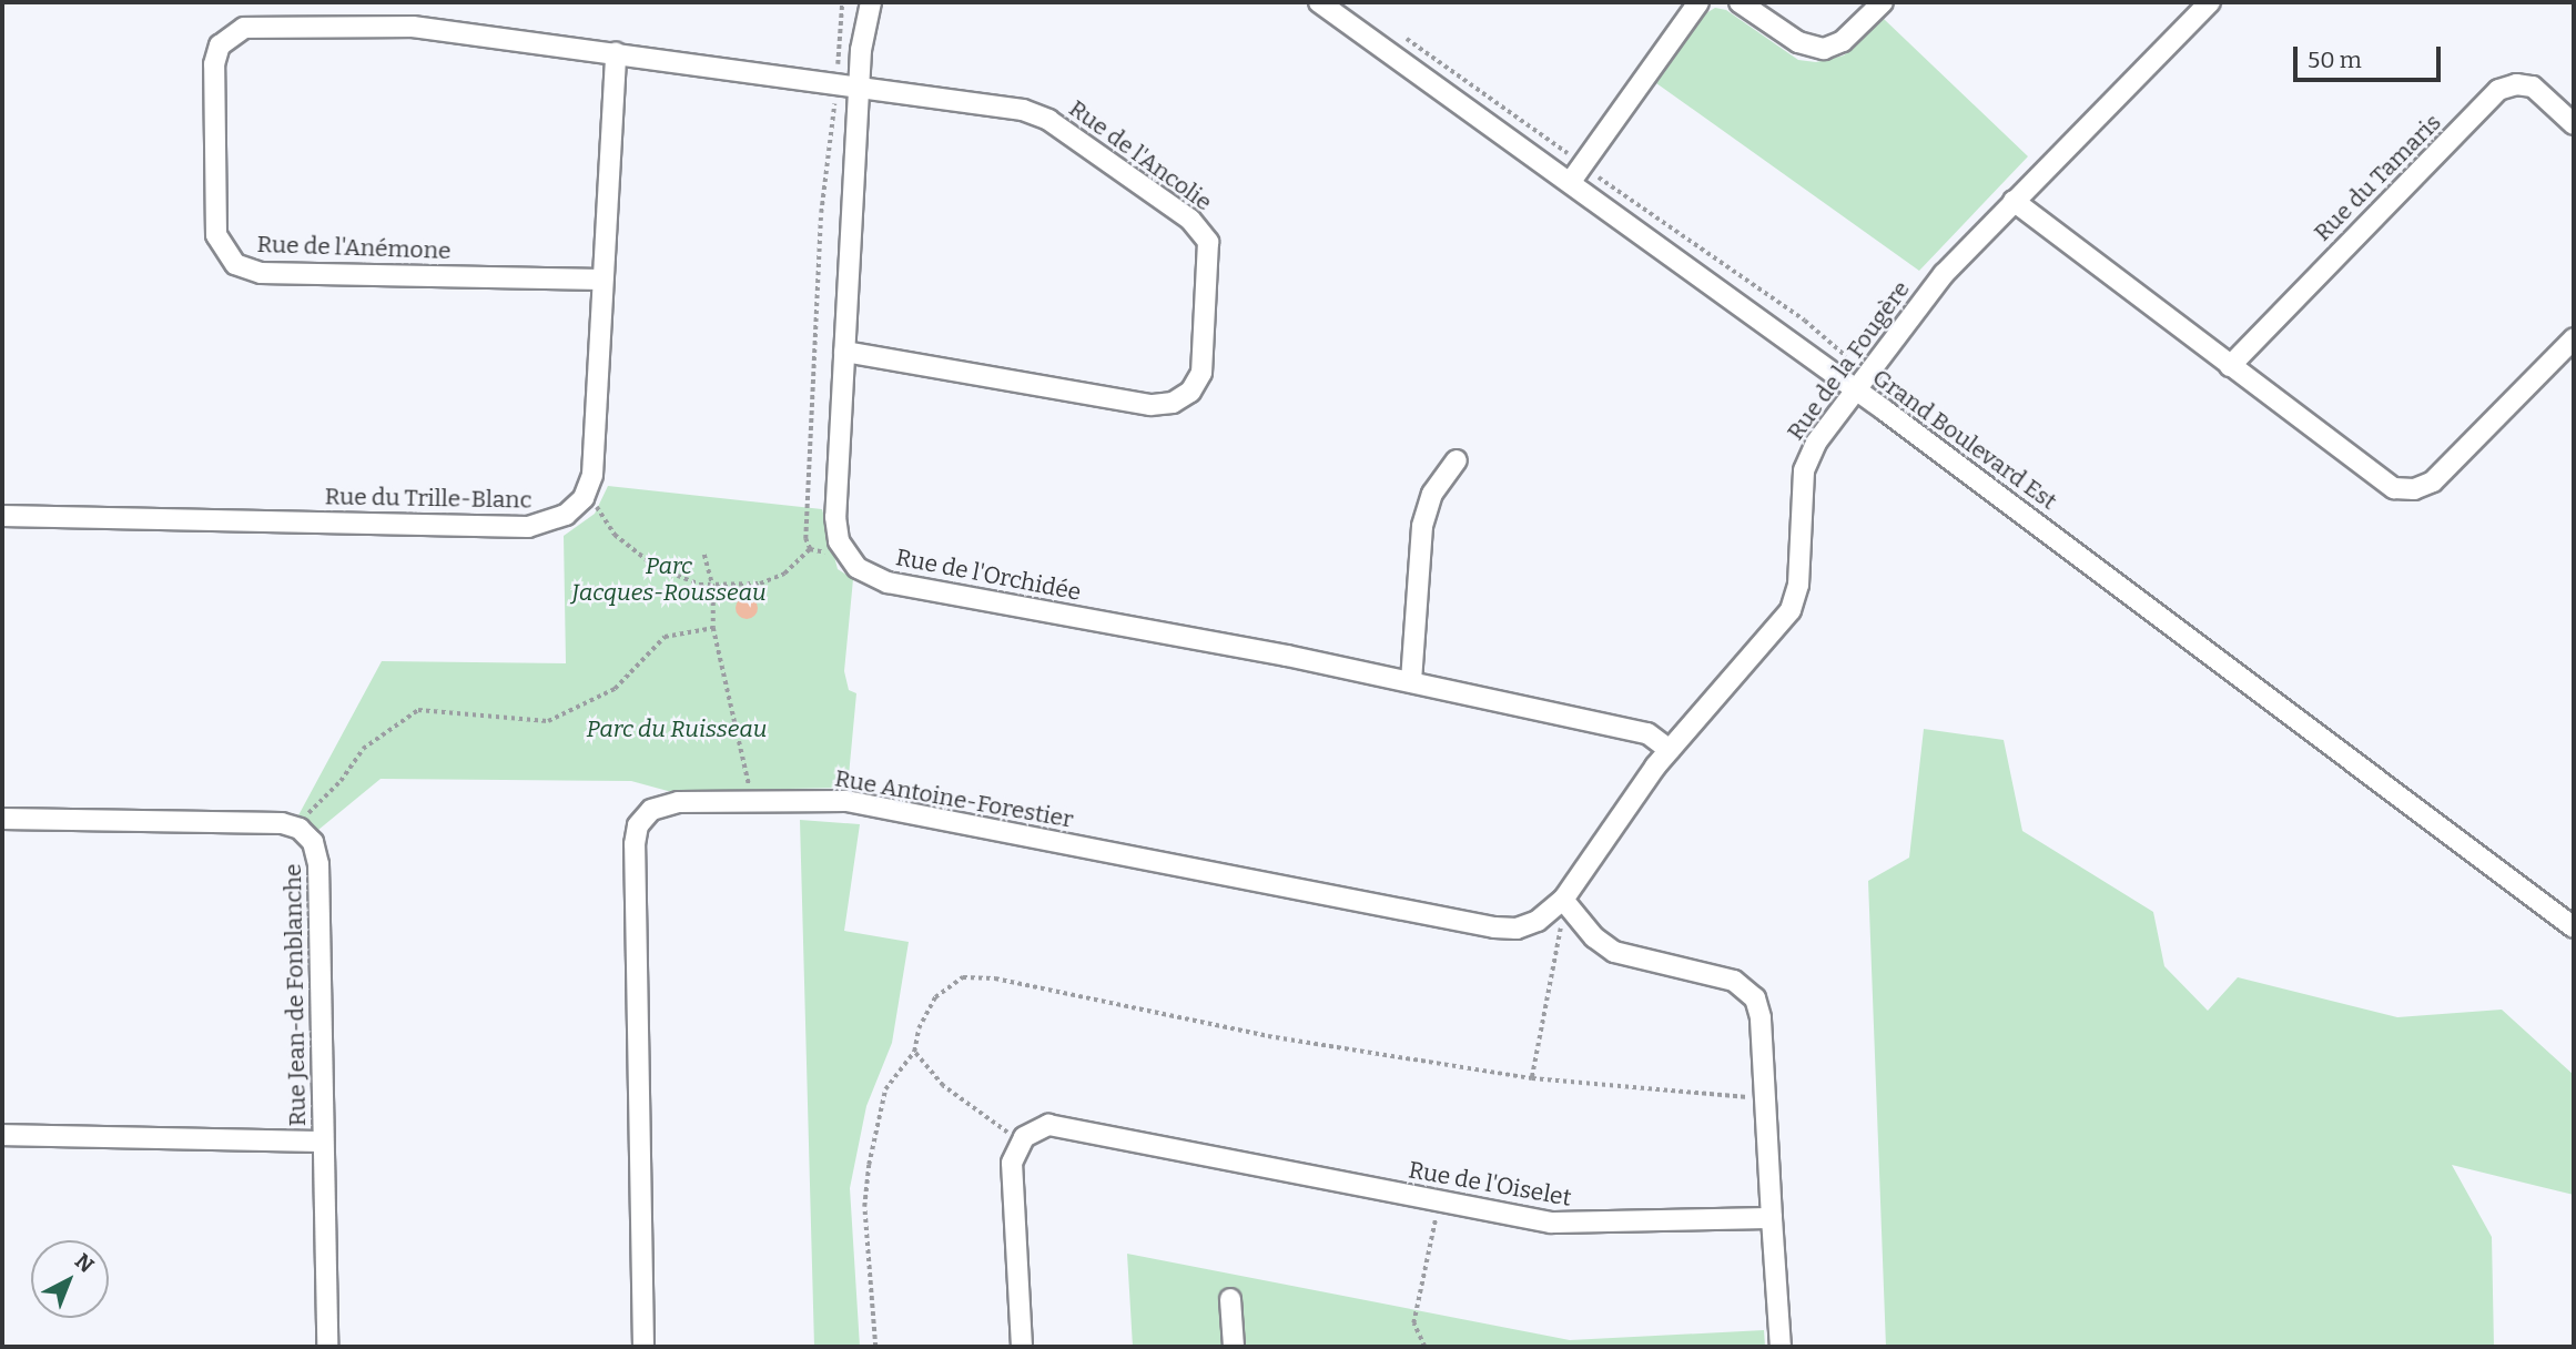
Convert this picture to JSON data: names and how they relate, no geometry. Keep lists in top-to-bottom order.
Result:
{
  "streets": {
    "street": [
      "Rue de l'Ancolie",
      "Rue du Tamaris",
      "Rue de l'Anémone",
      "Rue de la Fougère",
      "Grand Boulevard Est",
      "Rue du Trille-Blanc",
      "Rue de l'Orchidée",
      "Rue Antoine-Forestier",
      "Rue Jean-de Fonblanche",
      "Rue de l'Oiselet"
    ]
  },
  "crossings": [
    ["Rue de l'Ancolie", "Rue de l'Anémone"],
    ["Rue de l'Ancolie", "Rue de l'Orchidée"],
    ["Rue de l'Anémone", "Rue du Trille-Blanc"],
    ["Rue de l'Anémone", "Rue de l'Orchidée"],
    ["Rue de la Fougère", "Grand Boulevard Est"],
    ["Rue de la Fougère", "Rue de l'Orchidée"],
    ["Rue de la Fougère", "Rue Antoine-Forestier"]
  ],
  "parks": ["Parc Jacques-Rousseau", "Parc du Ruisseau"],
  "scale_bar": "50 m",
  "north": "top right"
}
